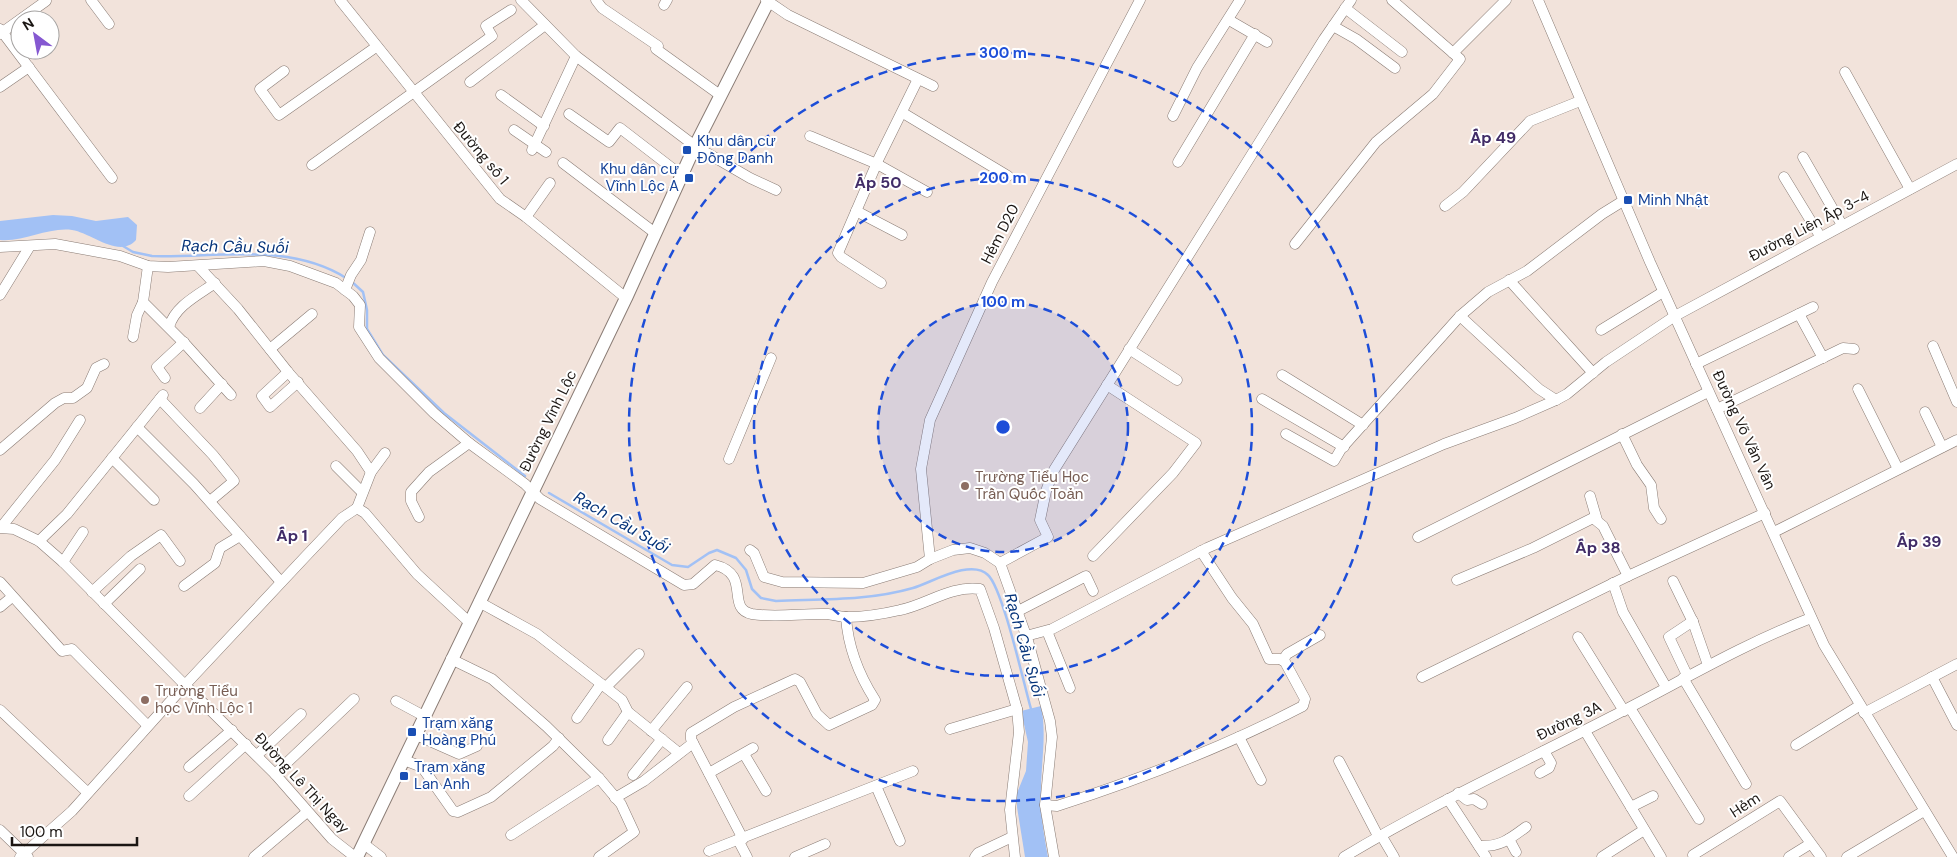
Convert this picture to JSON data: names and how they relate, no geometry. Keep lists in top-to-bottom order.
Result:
{
  "streets": {
    "main road": ["Đường Vĩnh Lộc"],
    "street": [
      "Đường số 1",
      "Đường Liên Ấp 3-4",
      "Hẻm D20",
      "Đường Võ Văn Vân",
      "Đường 3A",
      "Đường Lê Thị Ngay",
      "Hẻm"
    ]
  },
  "crossings": [
    ["Đường số 1", "Đường Vĩnh Lộc"],
    ["Đường Liên Ấp 3-4", "Đường Võ Văn Vân"],
    ["Đường Vĩnh Lộc", "Đường Lê Thị Ngay"],
    ["Đường Võ Văn Vân", "Đường 3A"]
  ],
  "districts": [
    "Ấp 49",
    "Ấp 50",
    "Ấp 1",
    "Ấp 39",
    "Ấp 38"
  ],
  "water": ["Rạch Cầu Suối"],
  "places": {
    "transit": [
      "Khu dân cư Đồng Danh",
      "Khu dân cư Vĩnh Lộc A",
      "Minh Nhật",
      "Trạm xăng Hoàng Phú",
      "Trạm xăng Lan Anh"
    ],
    "other": ["Trường Tiểu Học Trần Quốc Toản", "Trường Tiểu học Vĩnh Lộc 1"]
  },
  "scale_bar": "100 m",
  "north": "top left",
  "rings": ["300 m", "200 m", "100 m"]
}
